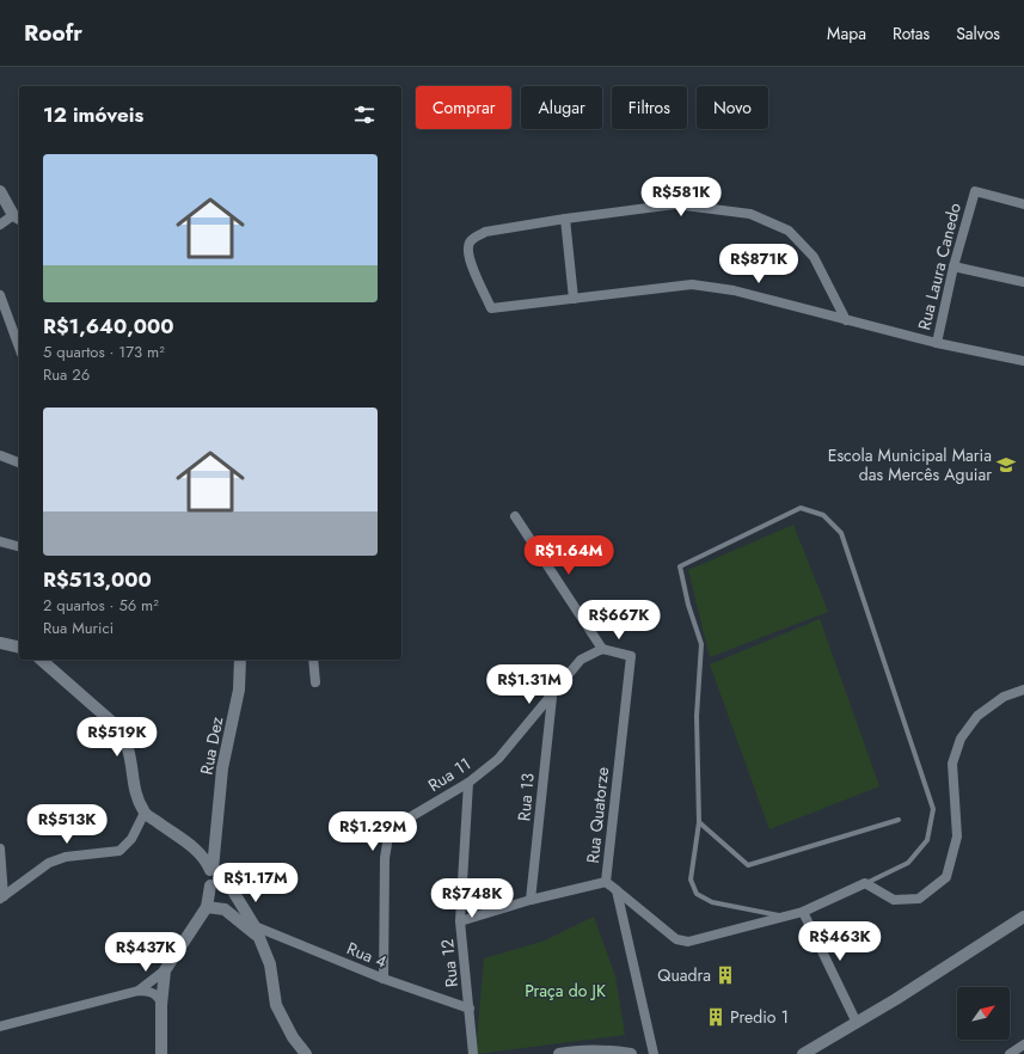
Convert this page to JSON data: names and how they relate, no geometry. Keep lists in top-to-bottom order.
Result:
{
  "streets": {
    "street": [
      "Rua Laura Canedo",
      "Rua Dez",
      "Rua 11",
      "Rua 13",
      "Rua Quatorze",
      "Rua 4",
      "Rua 12"
    ]
  },
  "crossings": [
    ["Rua 11", "Rua 13"],
    ["Rua 11", "Rua Quatorze"],
    ["Rua 11", "Rua 4"],
    ["Rua 11", "Rua 12"],
    ["Rua 4", "Rua 12"]
  ],
  "parks": ["Praça do JK"],
  "places": {
    "school or university": ["Escola Municipal Maria das Mercês Aguiar"],
    "building": ["Quadra", "Predio 1"]
  },
  "north": "top right",
  "page": {
    "header": "Roofr",
    "nav": ["Mapa", "Rotas", "Salvos"],
    "chip": [
      "Comprar",
      "Alugar",
      "Filtros",
      "Novo"
    ],
    "heading": "12 imóveis",
    "list": [
      {
        "name": "R$1,640,000",
        "note": "5 quartos · 173 m² · Rua 26"
      },
      {
        "name": "R$513,000",
        "note": "2 quartos · 56 m² · Rua Murici"
      }
    ],
    "price": [
      "R$581K",
      "R$871K",
      "R$1.64M",
      "R$667K",
      "R$1.31M",
      "R$519K",
      "R$513K",
      "R$1.29M",
      "R$1.17M",
      "R$748K",
      "R$463K",
      "R$437K"
    ]
  }
}
